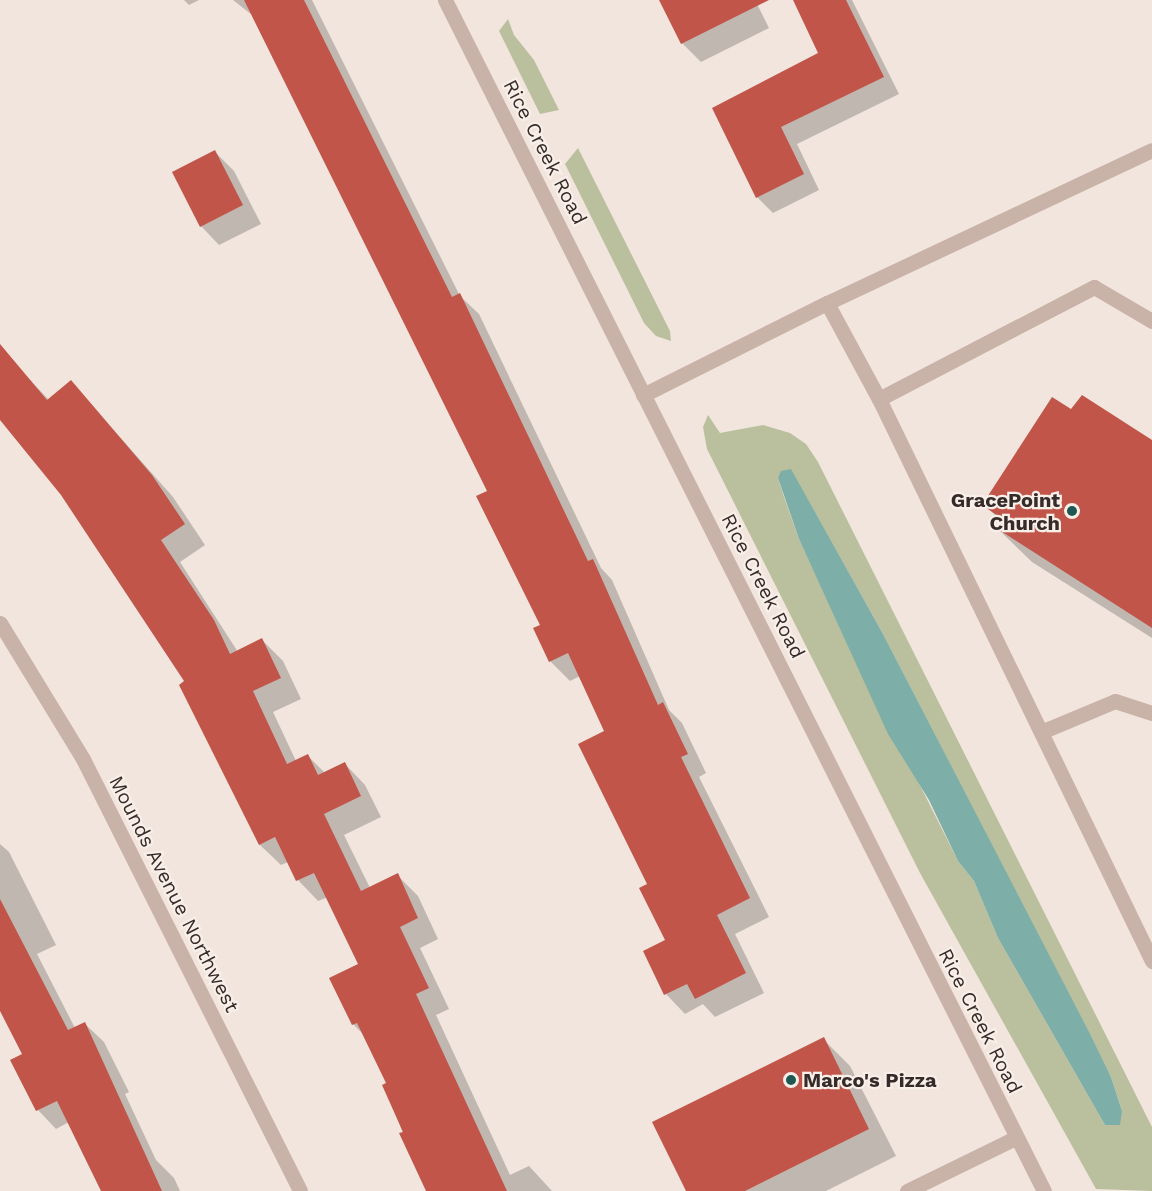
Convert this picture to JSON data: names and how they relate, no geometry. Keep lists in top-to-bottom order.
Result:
{
  "streets": {
    "street": ["Rice Creek Road", "Mounds Avenue Northwest"]
  },
  "places": ["GracePoint Church", "Marco's Pizza"]
}
